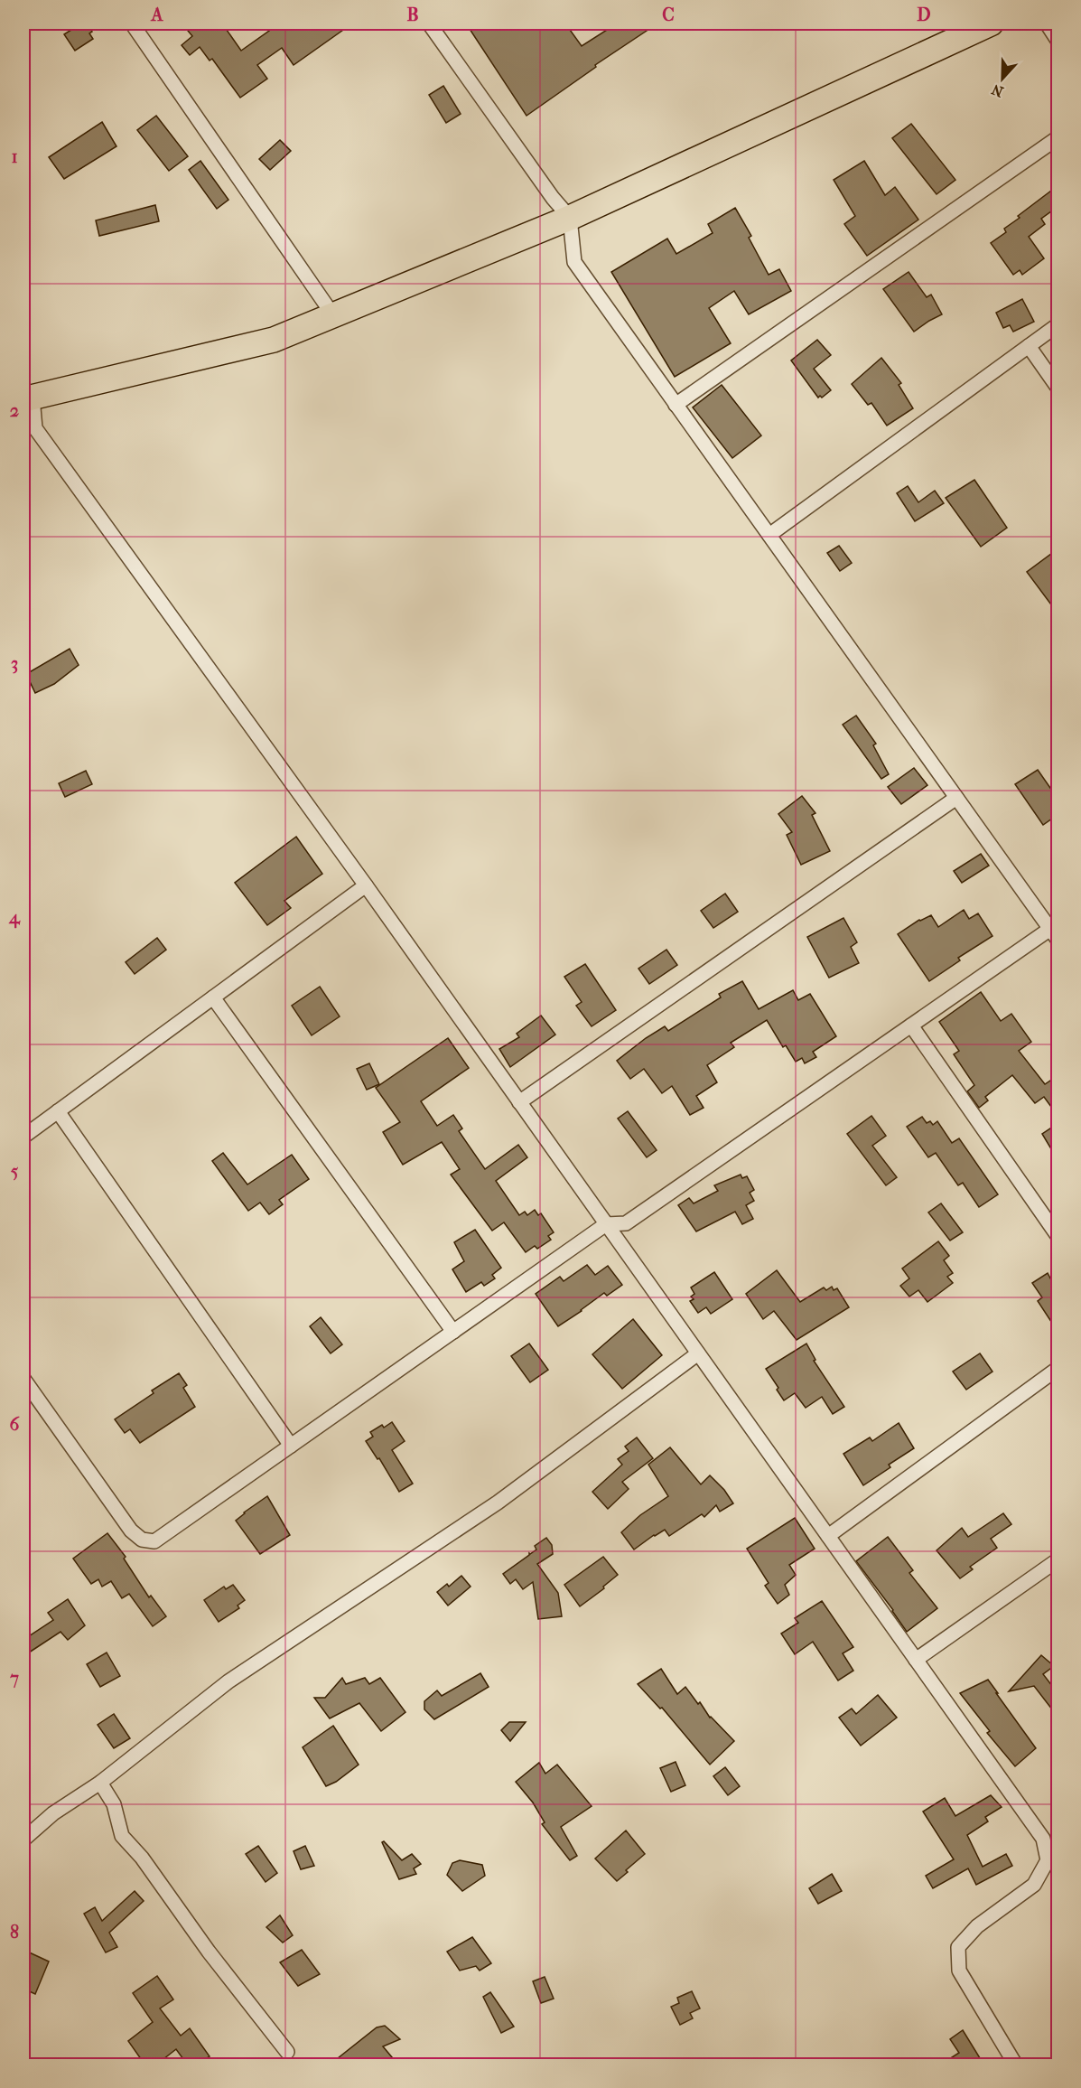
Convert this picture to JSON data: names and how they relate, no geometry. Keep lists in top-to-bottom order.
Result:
{
  "north": "bottom",
  "grid": {
    "columns": [
      "A",
      "B",
      "C",
      "D"
    ],
    "rows": [
      "1",
      "2",
      "3",
      "4",
      "5",
      "6",
      "7",
      "8"
    ]
  }
}
